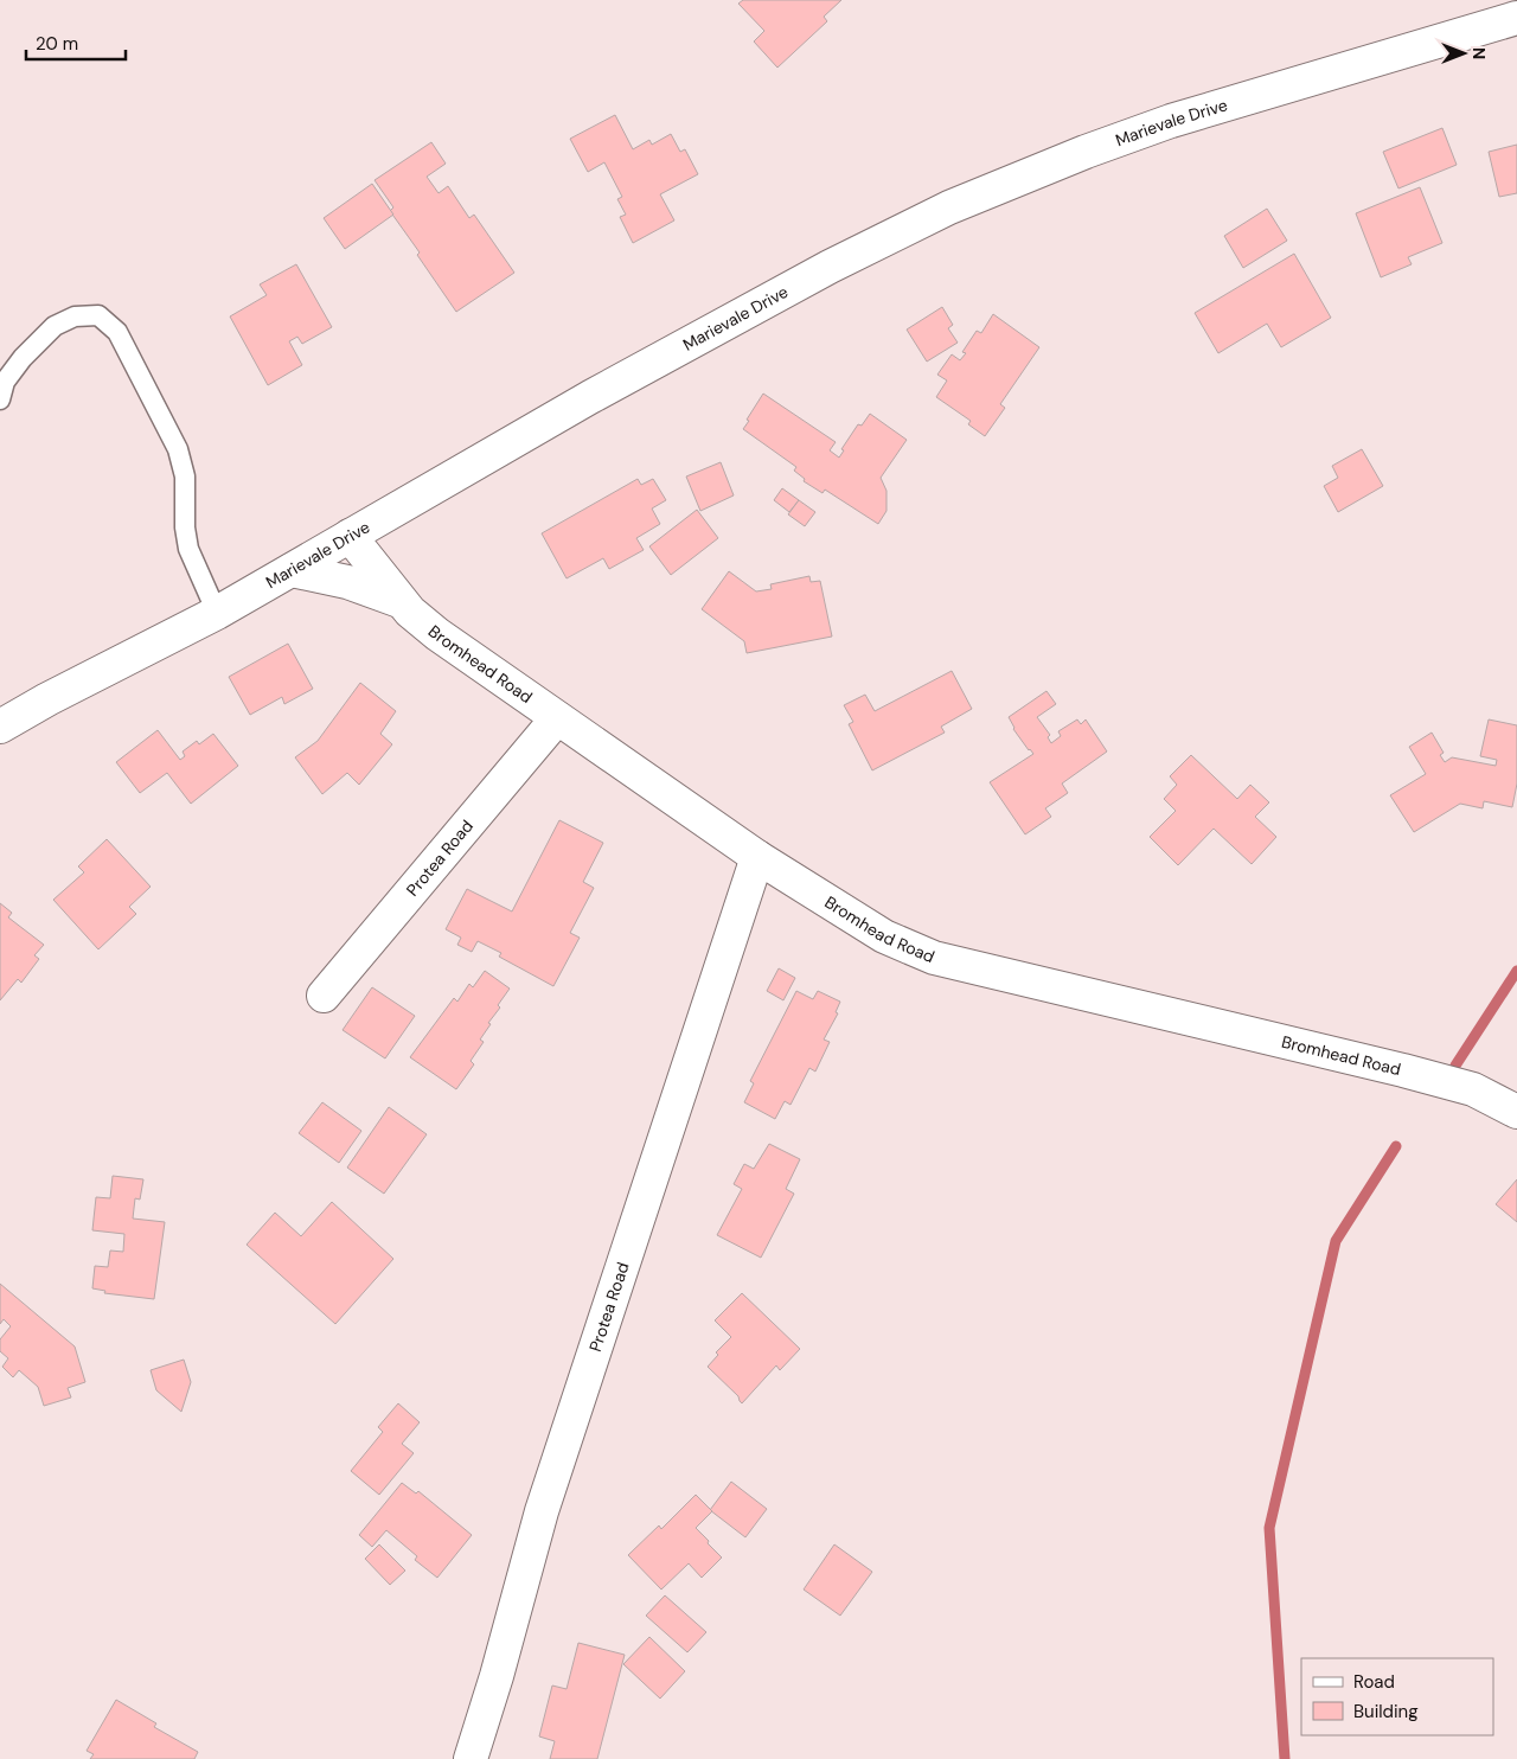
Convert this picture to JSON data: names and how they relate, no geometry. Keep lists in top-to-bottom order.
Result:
{
  "streets": {
    "street": ["Marievale Drive", "Bromhead Road", "Protea Road"]
  },
  "crossings": [
    ["Marievale Drive", "Bromhead Road"],
    ["Bromhead Road", "Protea Road"]
  ],
  "legend": ["Road", "Building"],
  "scale_bar": "20 m",
  "north": "right"
}
